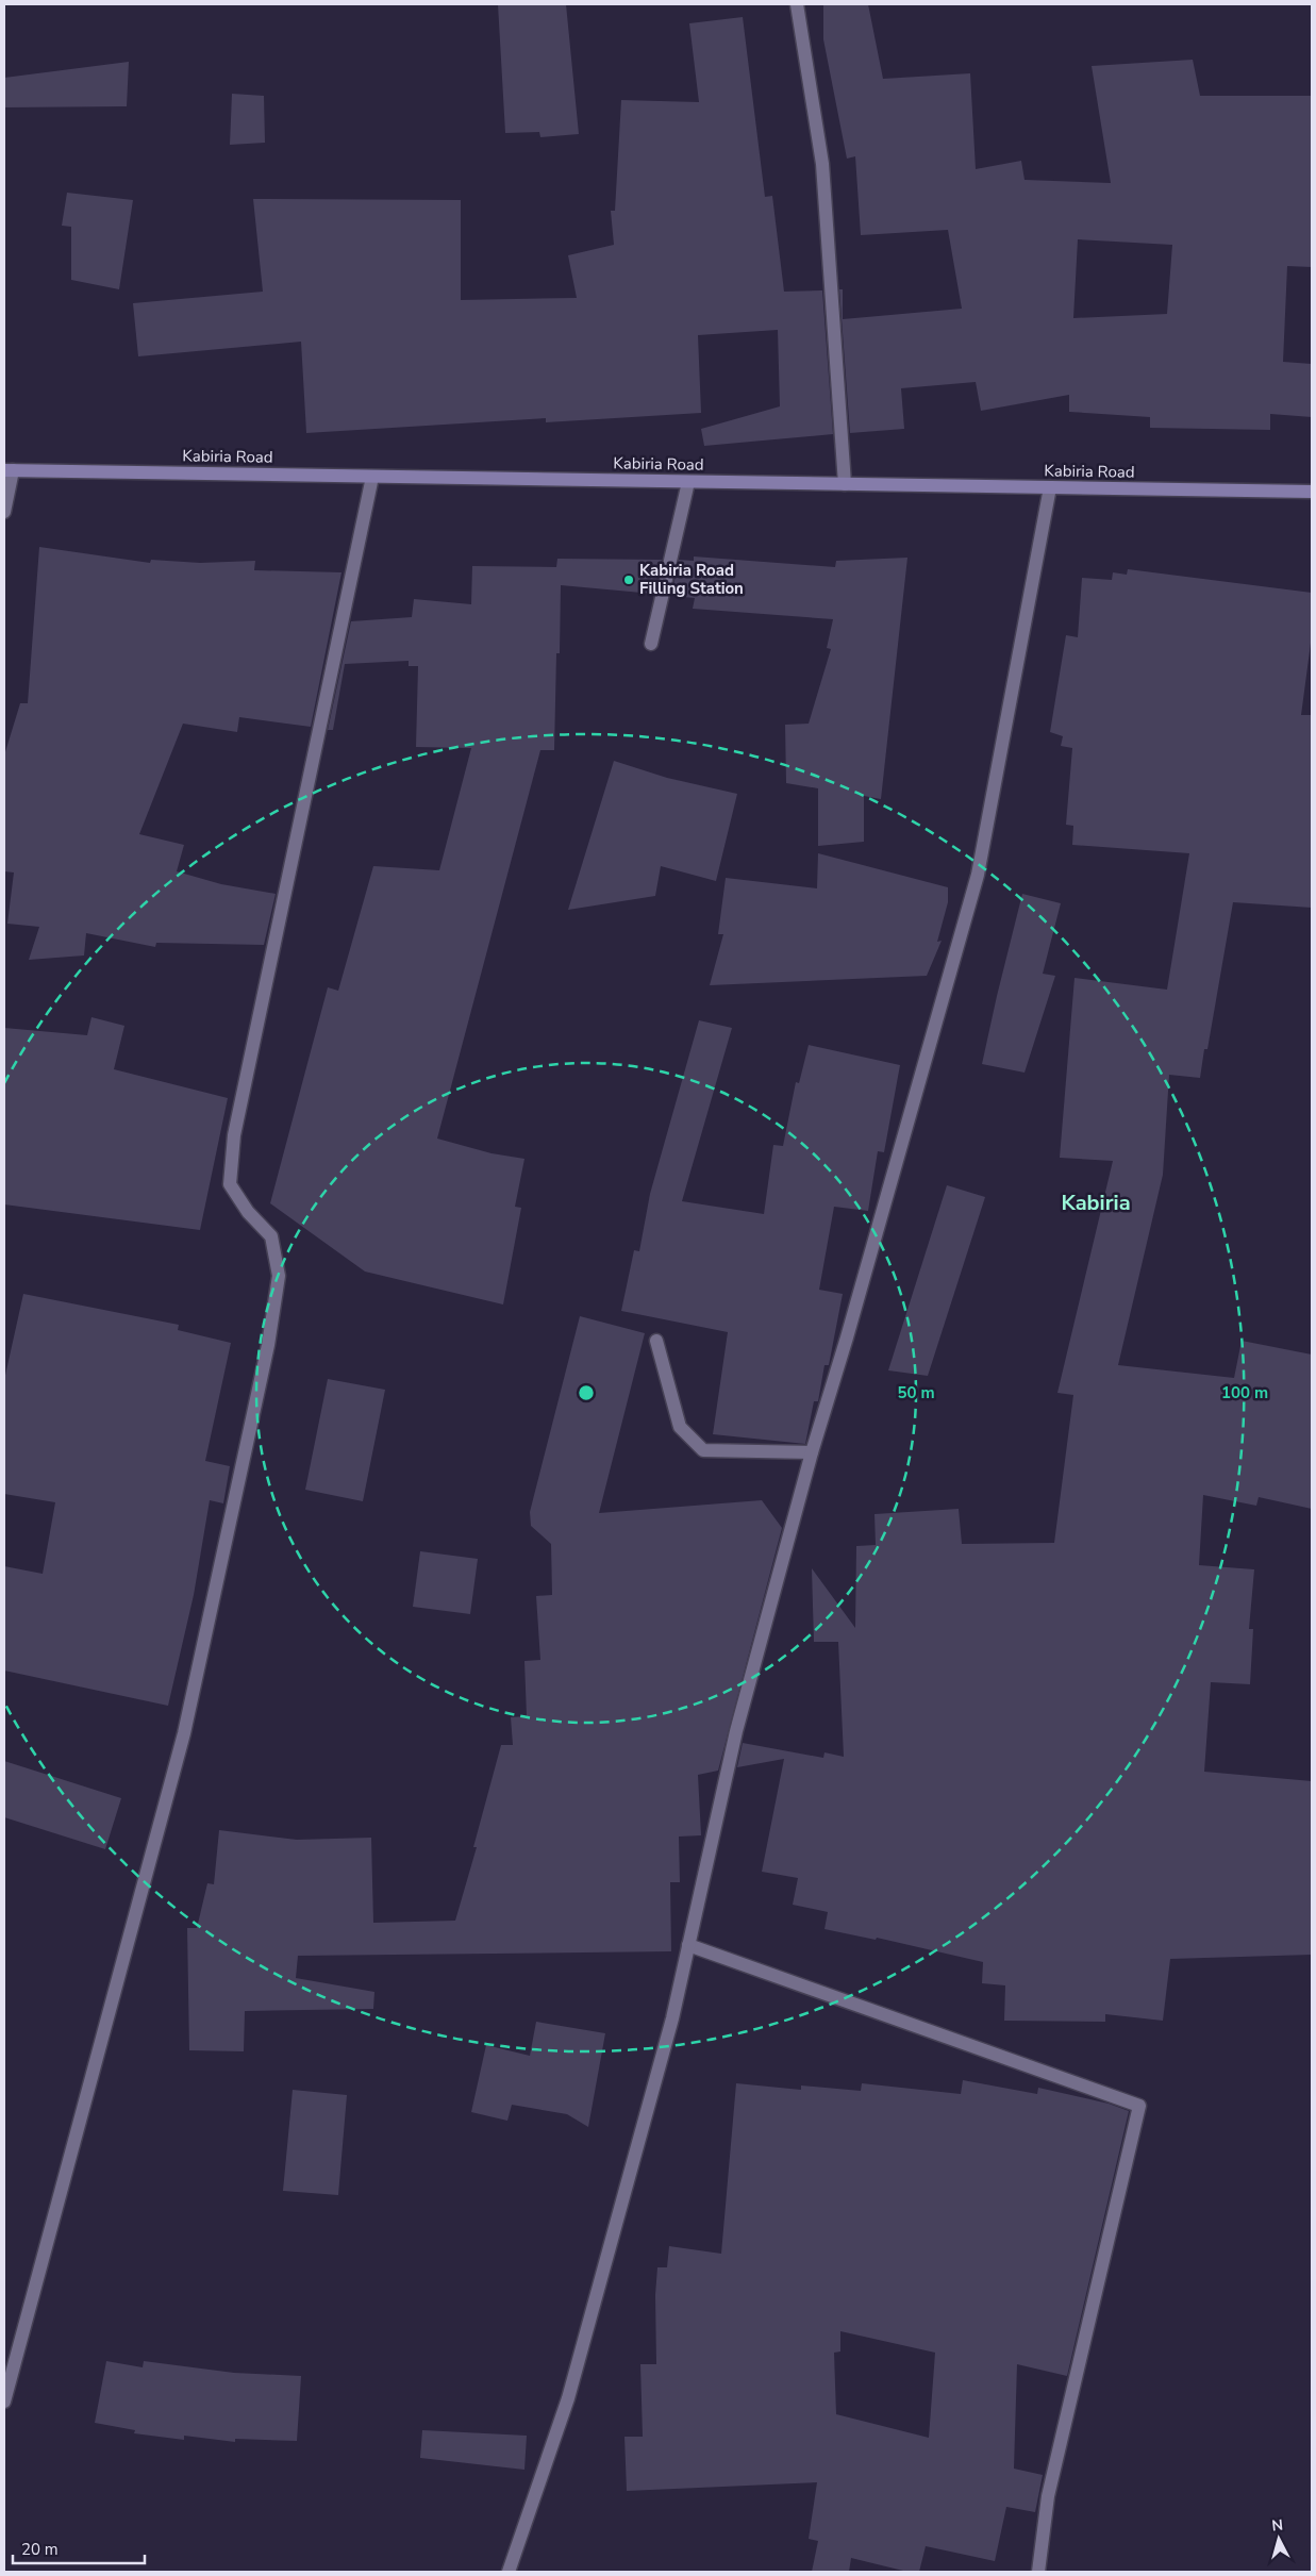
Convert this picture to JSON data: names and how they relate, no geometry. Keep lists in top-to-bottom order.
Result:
{
  "streets": {
    "main road": ["Kabiria Road"]
  },
  "districts": ["Kabiria"],
  "places": ["Kabiria Road Filling Station"],
  "scale_bar": "20 m",
  "north": "top",
  "rings": ["50 m", "100 m"]
}
